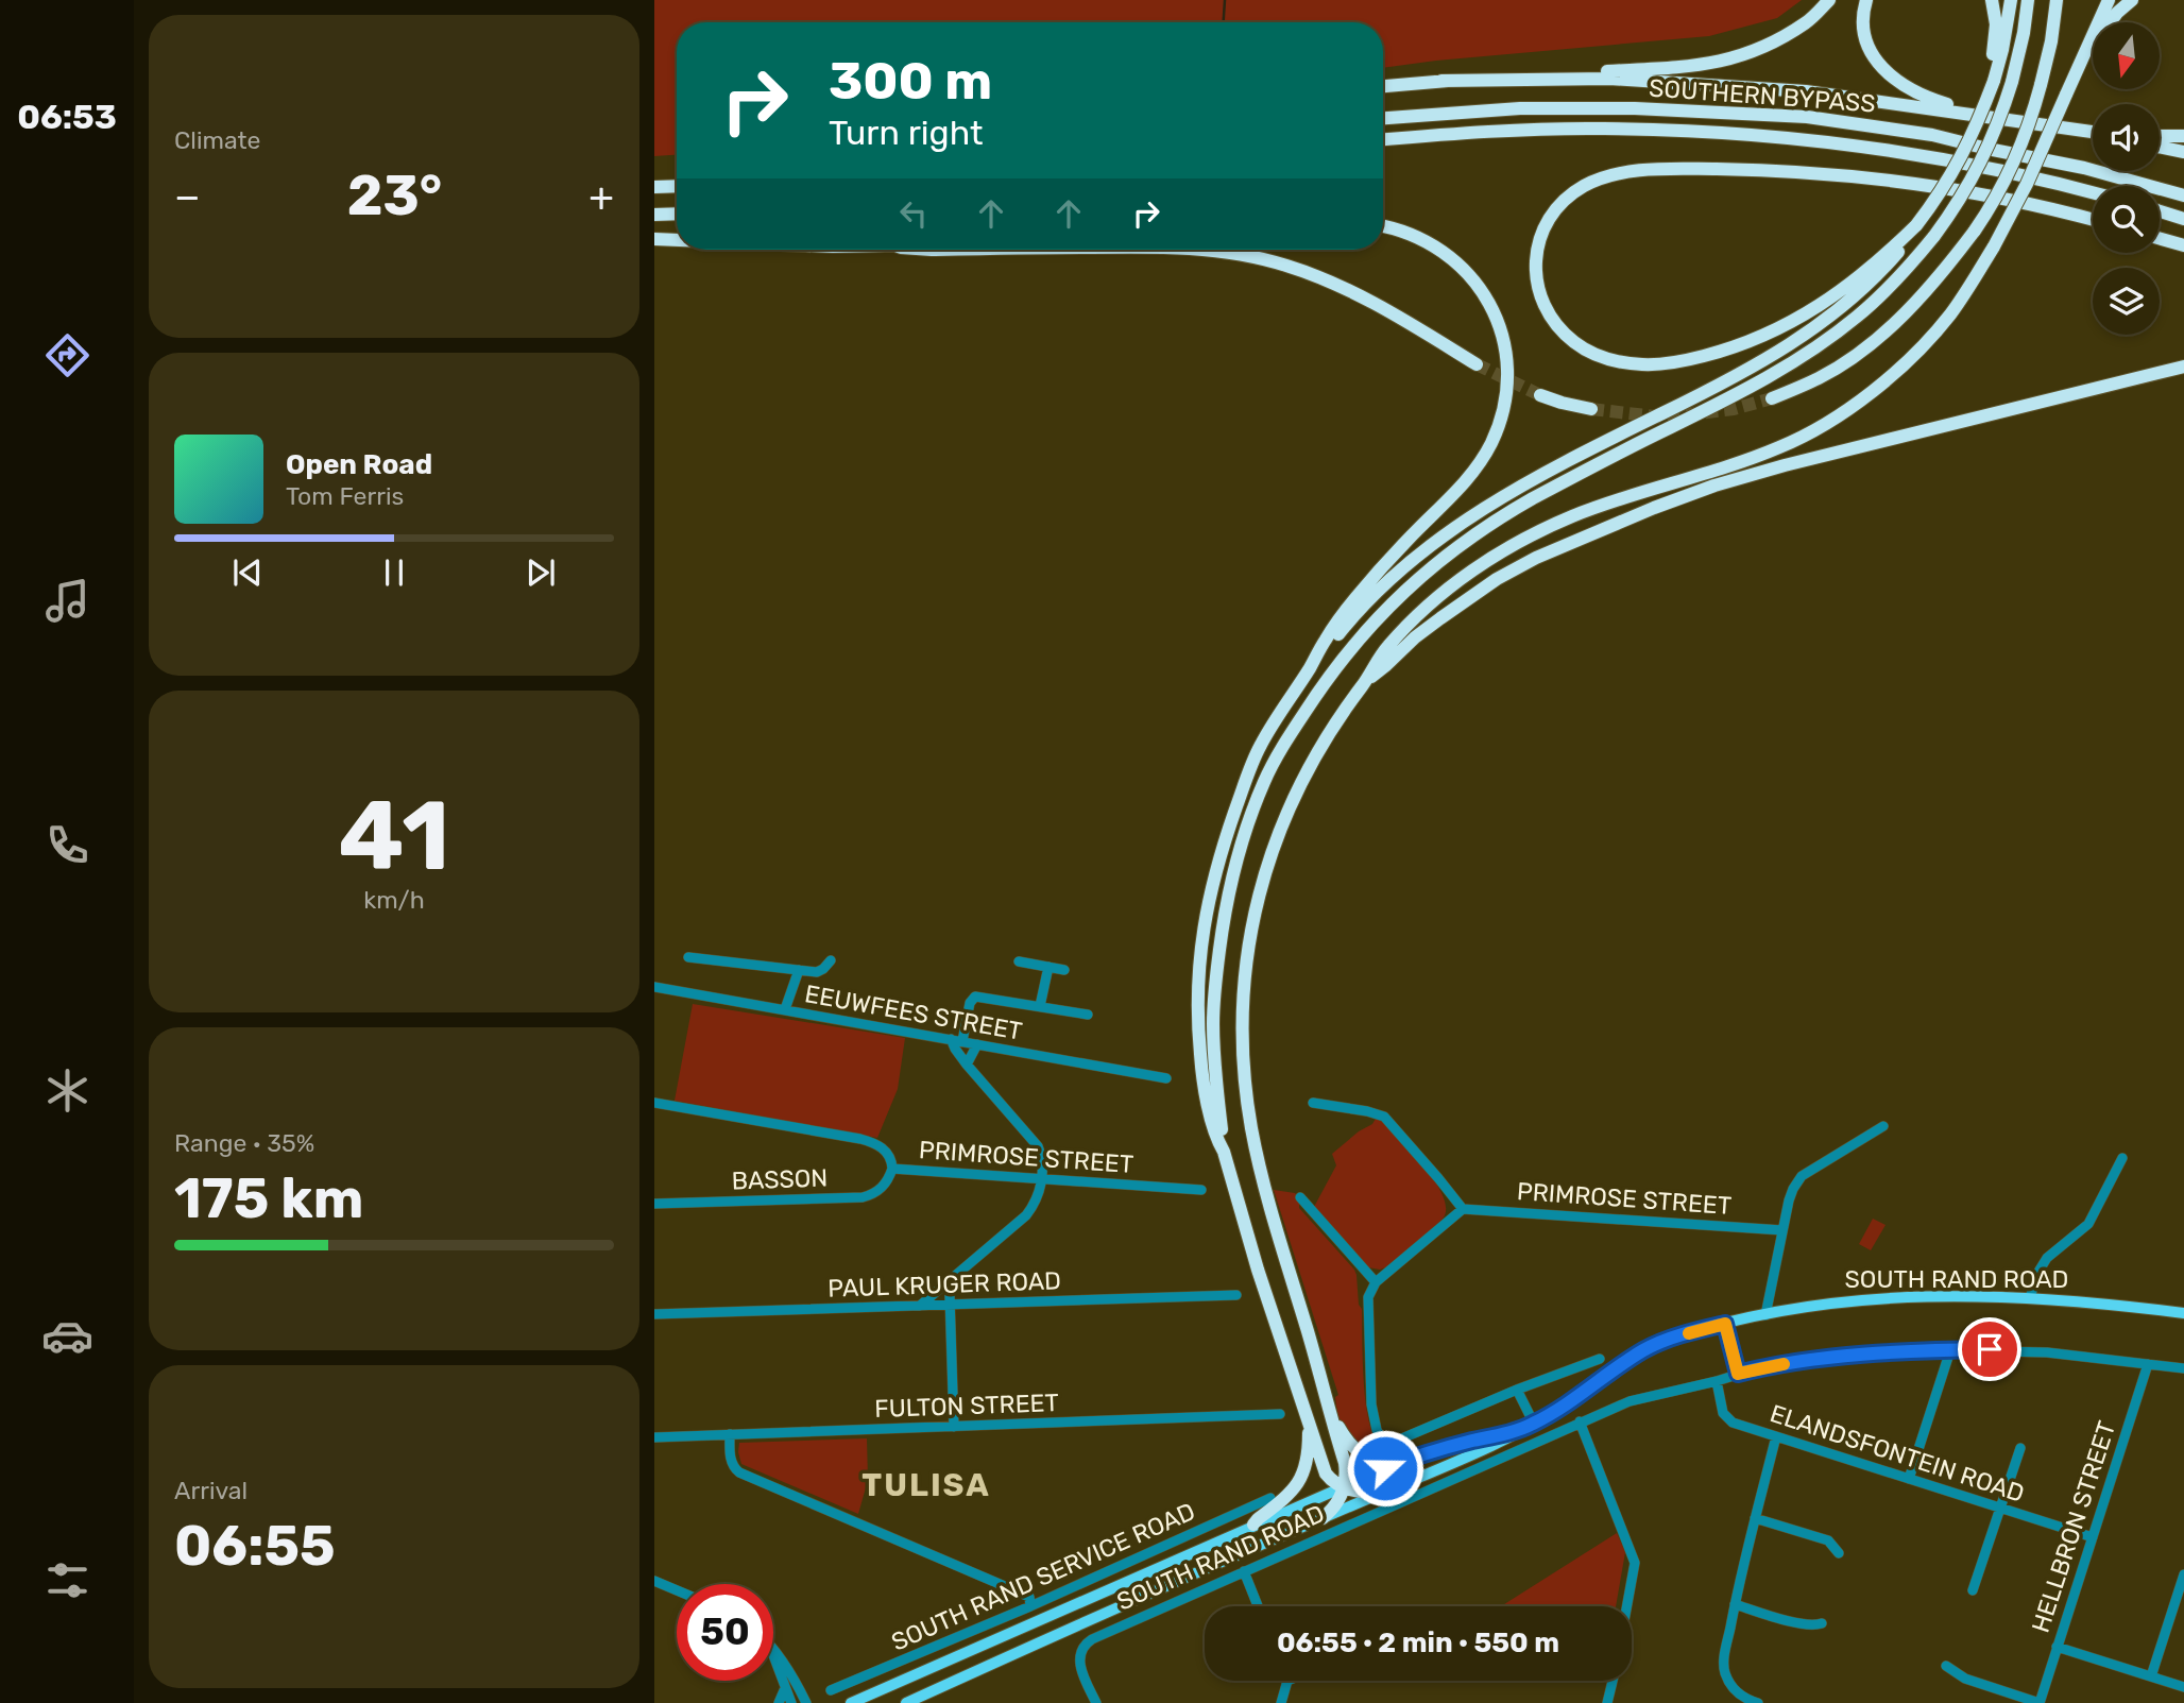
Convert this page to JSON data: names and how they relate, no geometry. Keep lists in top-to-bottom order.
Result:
{
  "streets": {
    "highway": ["SOUTHERN BYPASS"],
    "main road": ["SOUTH RAND ROAD"],
    "street": [
      "EEUWFEES STREET",
      "PRIMROSE STREET",
      "BASSON",
      "PAUL KRUGER ROAD",
      "FULTON STREET",
      "ELANDSFONTEIN ROAD",
      "HELLBRON STREET",
      "SOUTH RAND SERVICE ROAD"
    ]
  },
  "crossings": [
    ["PRIMROSE STREET", "BASSON"],
    ["SOUTH RAND ROAD", "ELANDSFONTEIN ROAD"],
    ["SOUTH RAND ROAD", "HELLBRON STREET"],
    ["ELANDSFONTEIN ROAD", "HELLBRON STREET"]
  ],
  "districts": ["TULISA"],
  "north": "bottom",
  "page": {
    "tabs": "06:53",
    "tile": [
      "Climate",
      ["41", "km/h"],
      ["Range · 35%", "175 km"],
      ["Arrival", "06:55"]
    ],
    "turn": ["300 m", "Turn right"],
    "heat": ["−", "23°", "+"],
    "song": ["Open Road", "Tom Ferris"],
    "limit": "50",
    "trip": "06:55 · 2 min · 550 m"
  }
}
